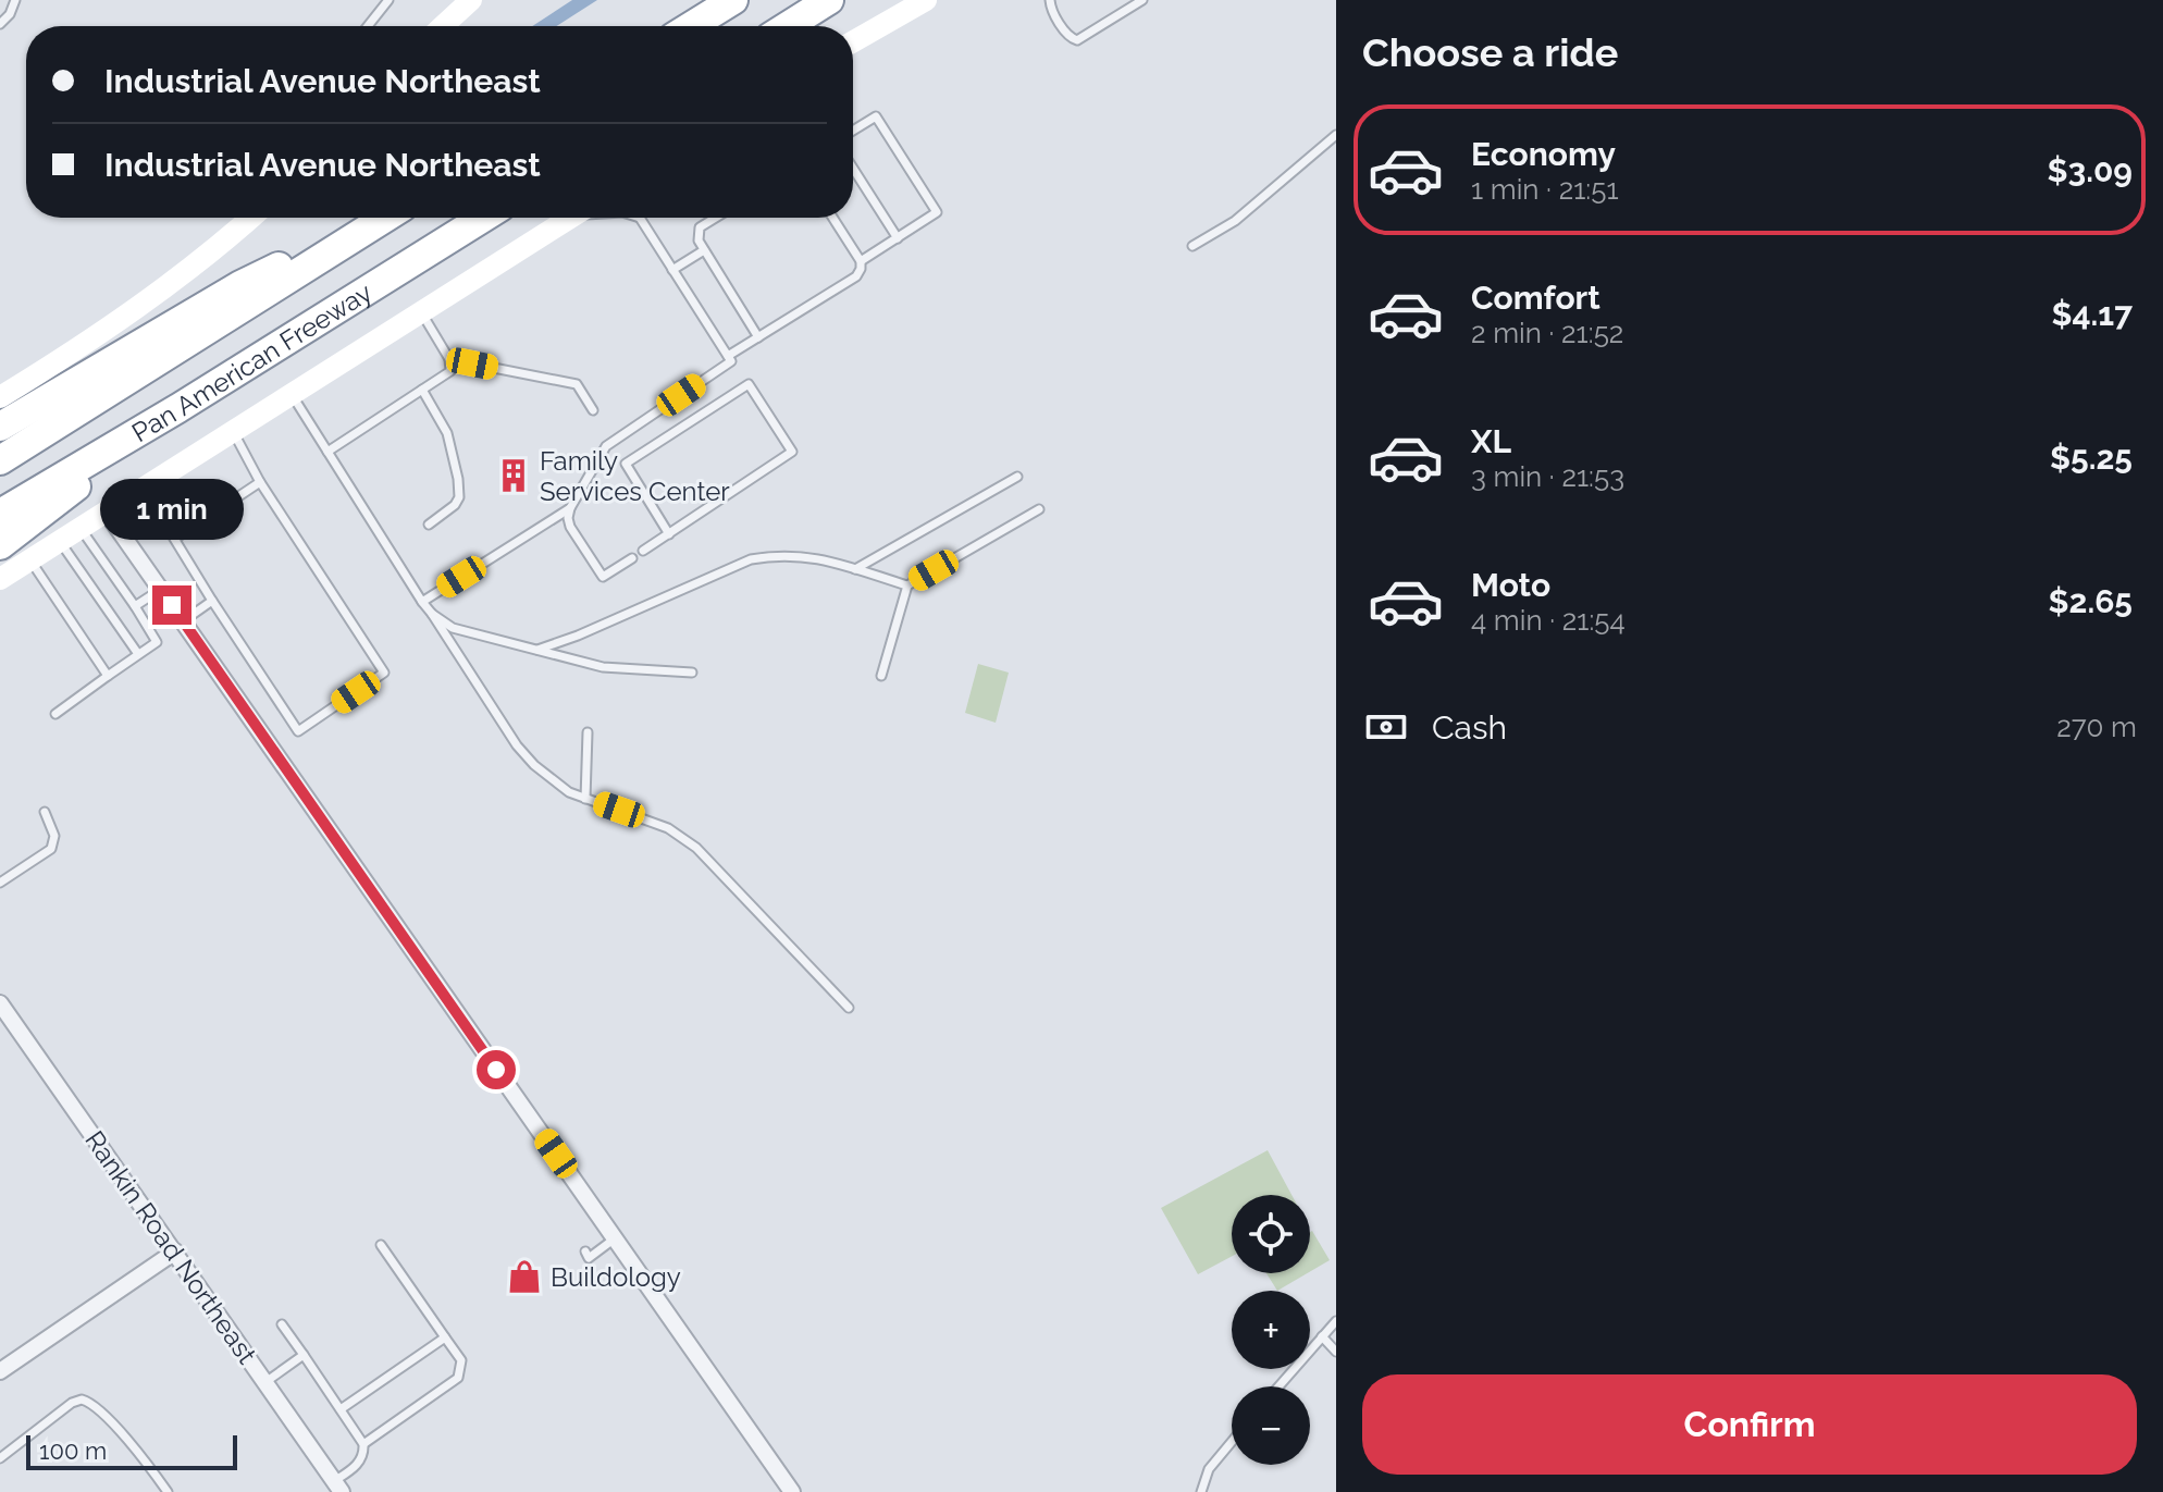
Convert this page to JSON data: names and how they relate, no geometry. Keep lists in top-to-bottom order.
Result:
{
  "streets": {
    "highway": ["Pan American Freeway"],
    "street": ["Rankin Road Northeast"]
  },
  "places": {
    "building": ["Family Services Center"],
    "shop": ["Buildology"]
  },
  "scale_bar": "100 m",
  "page": {
    "heading": "Choose a ride",
    "banner": ["Industrial Avenue Northeast", "Industrial Avenue Northeast"],
    "list": [
      {
        "name": "Economy",
        "note": "1 min · 21:51",
        "value": "$3.09"
      },
      {
        "name": "Comfort",
        "note": "2 min · 21:52",
        "value": "$4.17"
      },
      {
        "name": "XL",
        "note": "3 min · 21:53",
        "value": "$5.25"
      },
      {
        "name": "Moto",
        "note": "4 min · 21:54",
        "value": "$2.65"
      }
    ],
    "bubble": "1 min",
    "pay": ["Cash", "270 m"],
    "map_buttons": ["+", "−"],
    "buttons": "Confirm",
    "scale": "100 m"
  }
}
